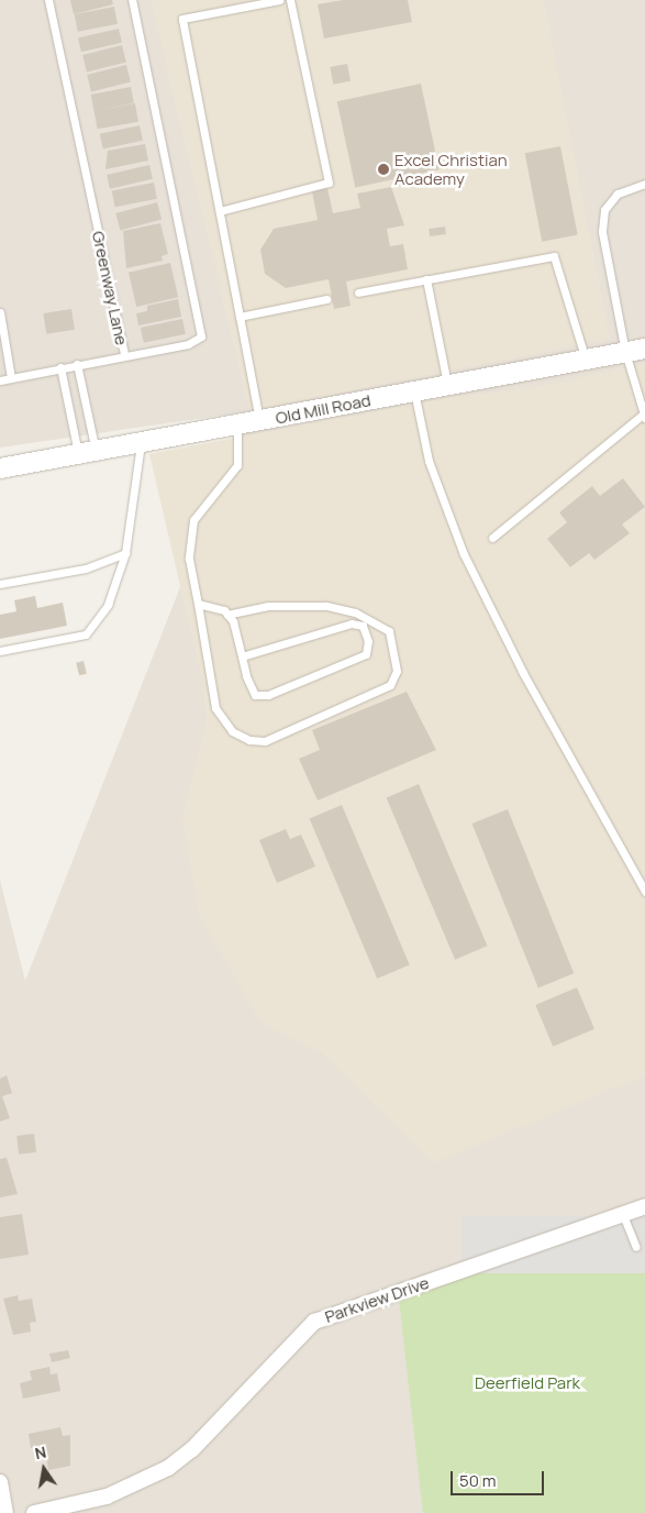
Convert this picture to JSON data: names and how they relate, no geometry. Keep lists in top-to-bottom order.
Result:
{
  "streets": {
    "street": ["Old Mill Road", "Parkview Drive"],
    "lane": ["Greenway Lane"]
  },
  "parks": ["Deerfield Park"],
  "places": ["Excel Christian Academy"],
  "scale_bar": "50 m",
  "north": "top"
}
